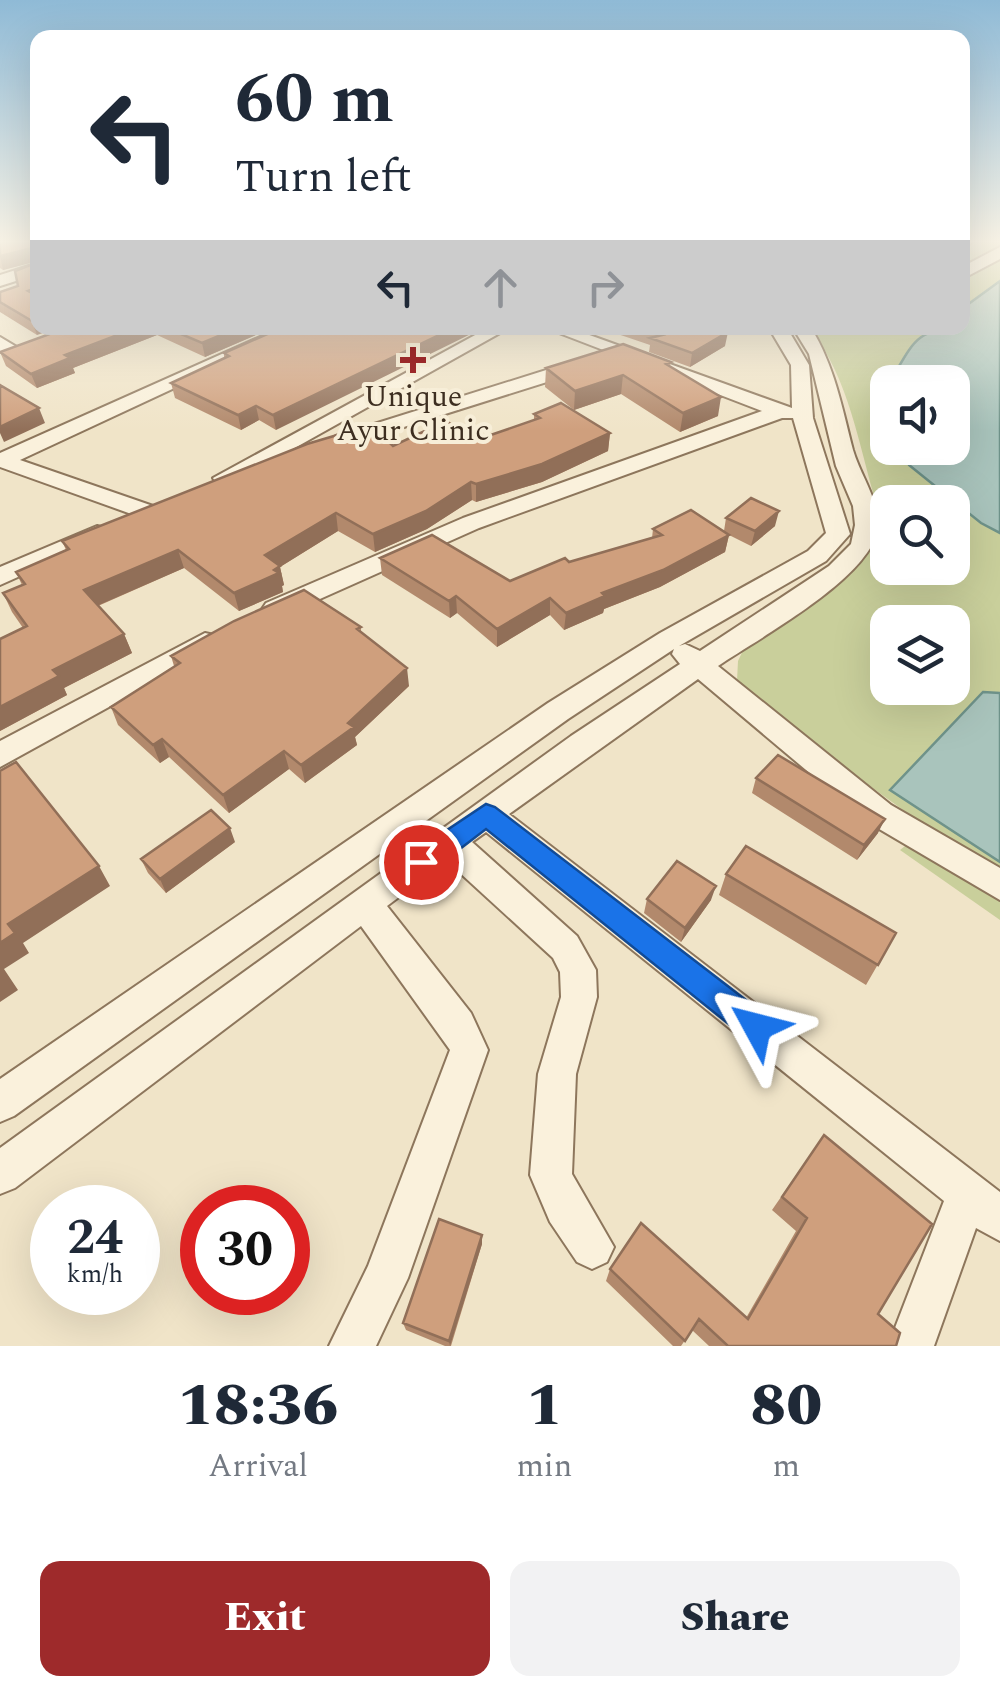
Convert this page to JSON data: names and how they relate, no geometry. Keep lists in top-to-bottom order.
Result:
{
  "places": {
    "health": ["Unique Ayur Clinic"]
  },
  "page": {
    "turn": ["60 m", "Turn left"],
    "speed": "24 km/h",
    "limit": "30",
    "eta": [
      "18:36",
      "Arrival",
      "1",
      "min",
      "80",
      "m"
    ],
    "buttons": ["Exit", "Share"]
  }
}
